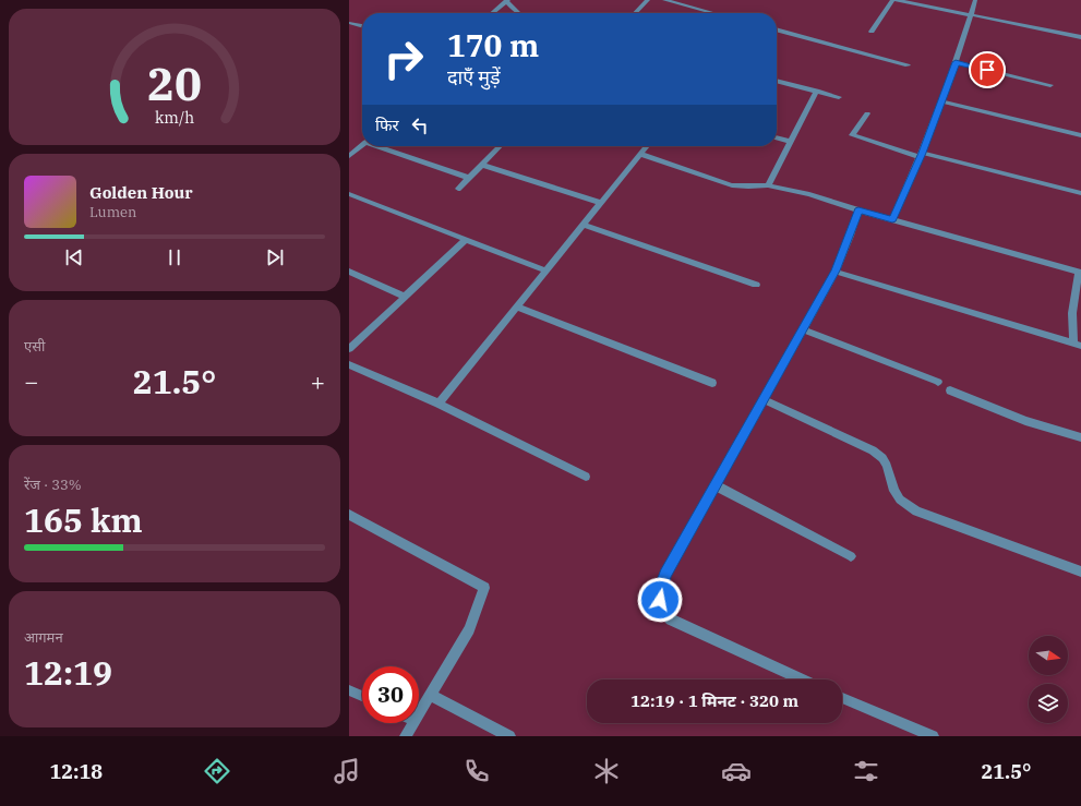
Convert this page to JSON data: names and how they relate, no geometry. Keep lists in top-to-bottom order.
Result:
{
  "north": "right",
  "page": {
    "turn": ["170 m", "दाएँ मुड़ें"],
    "then": "फिर",
    "song": ["Golden Hour", "Lumen"],
    "tile": [
      "एसी",
      ["रेंज · 33%", "165 km"],
      ["आगमन", "12:19"]
    ],
    "heat": ["−", "21.5°", "+"],
    "limit": "30",
    "trip": "12:19 · 1 मिनट · 320 m",
    "tabs": ["12:18", "21.5°"],
    "gauge": ["20", "km/h"]
  }
}
